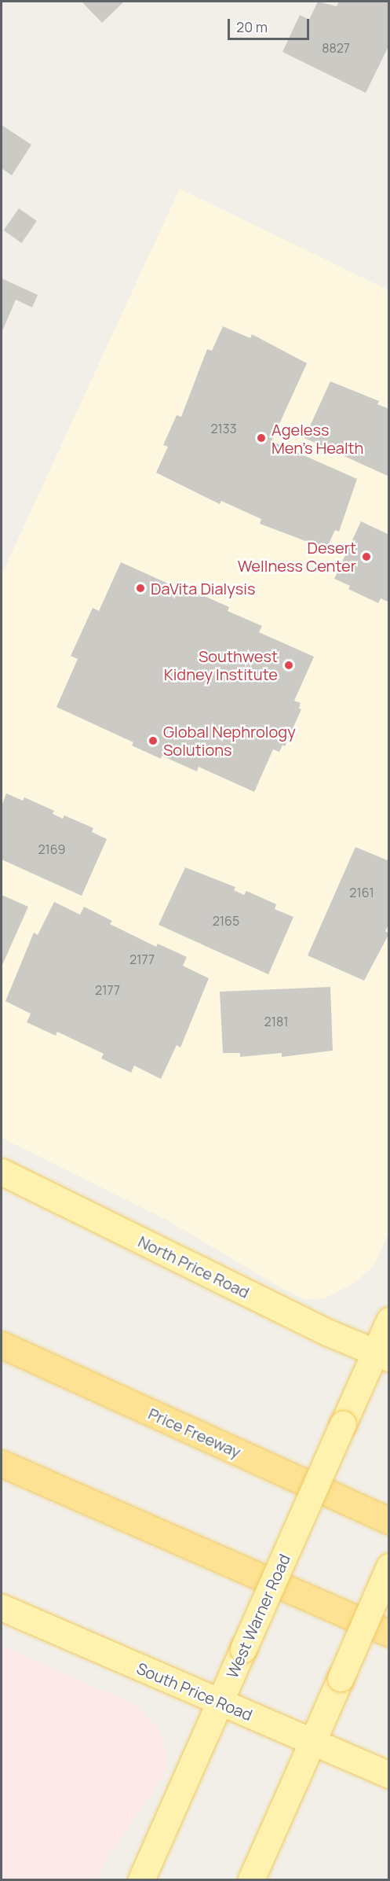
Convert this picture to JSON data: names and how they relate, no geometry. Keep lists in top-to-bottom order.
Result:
{
  "streets": {
    "highway": ["Price Freeway"],
    "main road": ["North Price Road", "West Warner Road", "South Price Road"]
  },
  "crossings": [
    ["North Price Road", "West Warner Road"],
    ["West Warner Road", "South Price Road"]
  ],
  "places": [
    "Ageless Men's Health",
    "Desert Wellness Center",
    "DaVita Dialysis",
    "Southwest Kidney Institute",
    "Global Nephrology Solutions"
  ],
  "house_numbers": [
    "8827",
    "2133",
    "2169",
    "2161",
    "2165",
    "2177",
    "2177",
    "2181"
  ],
  "scale_bar": "20 m"
}
